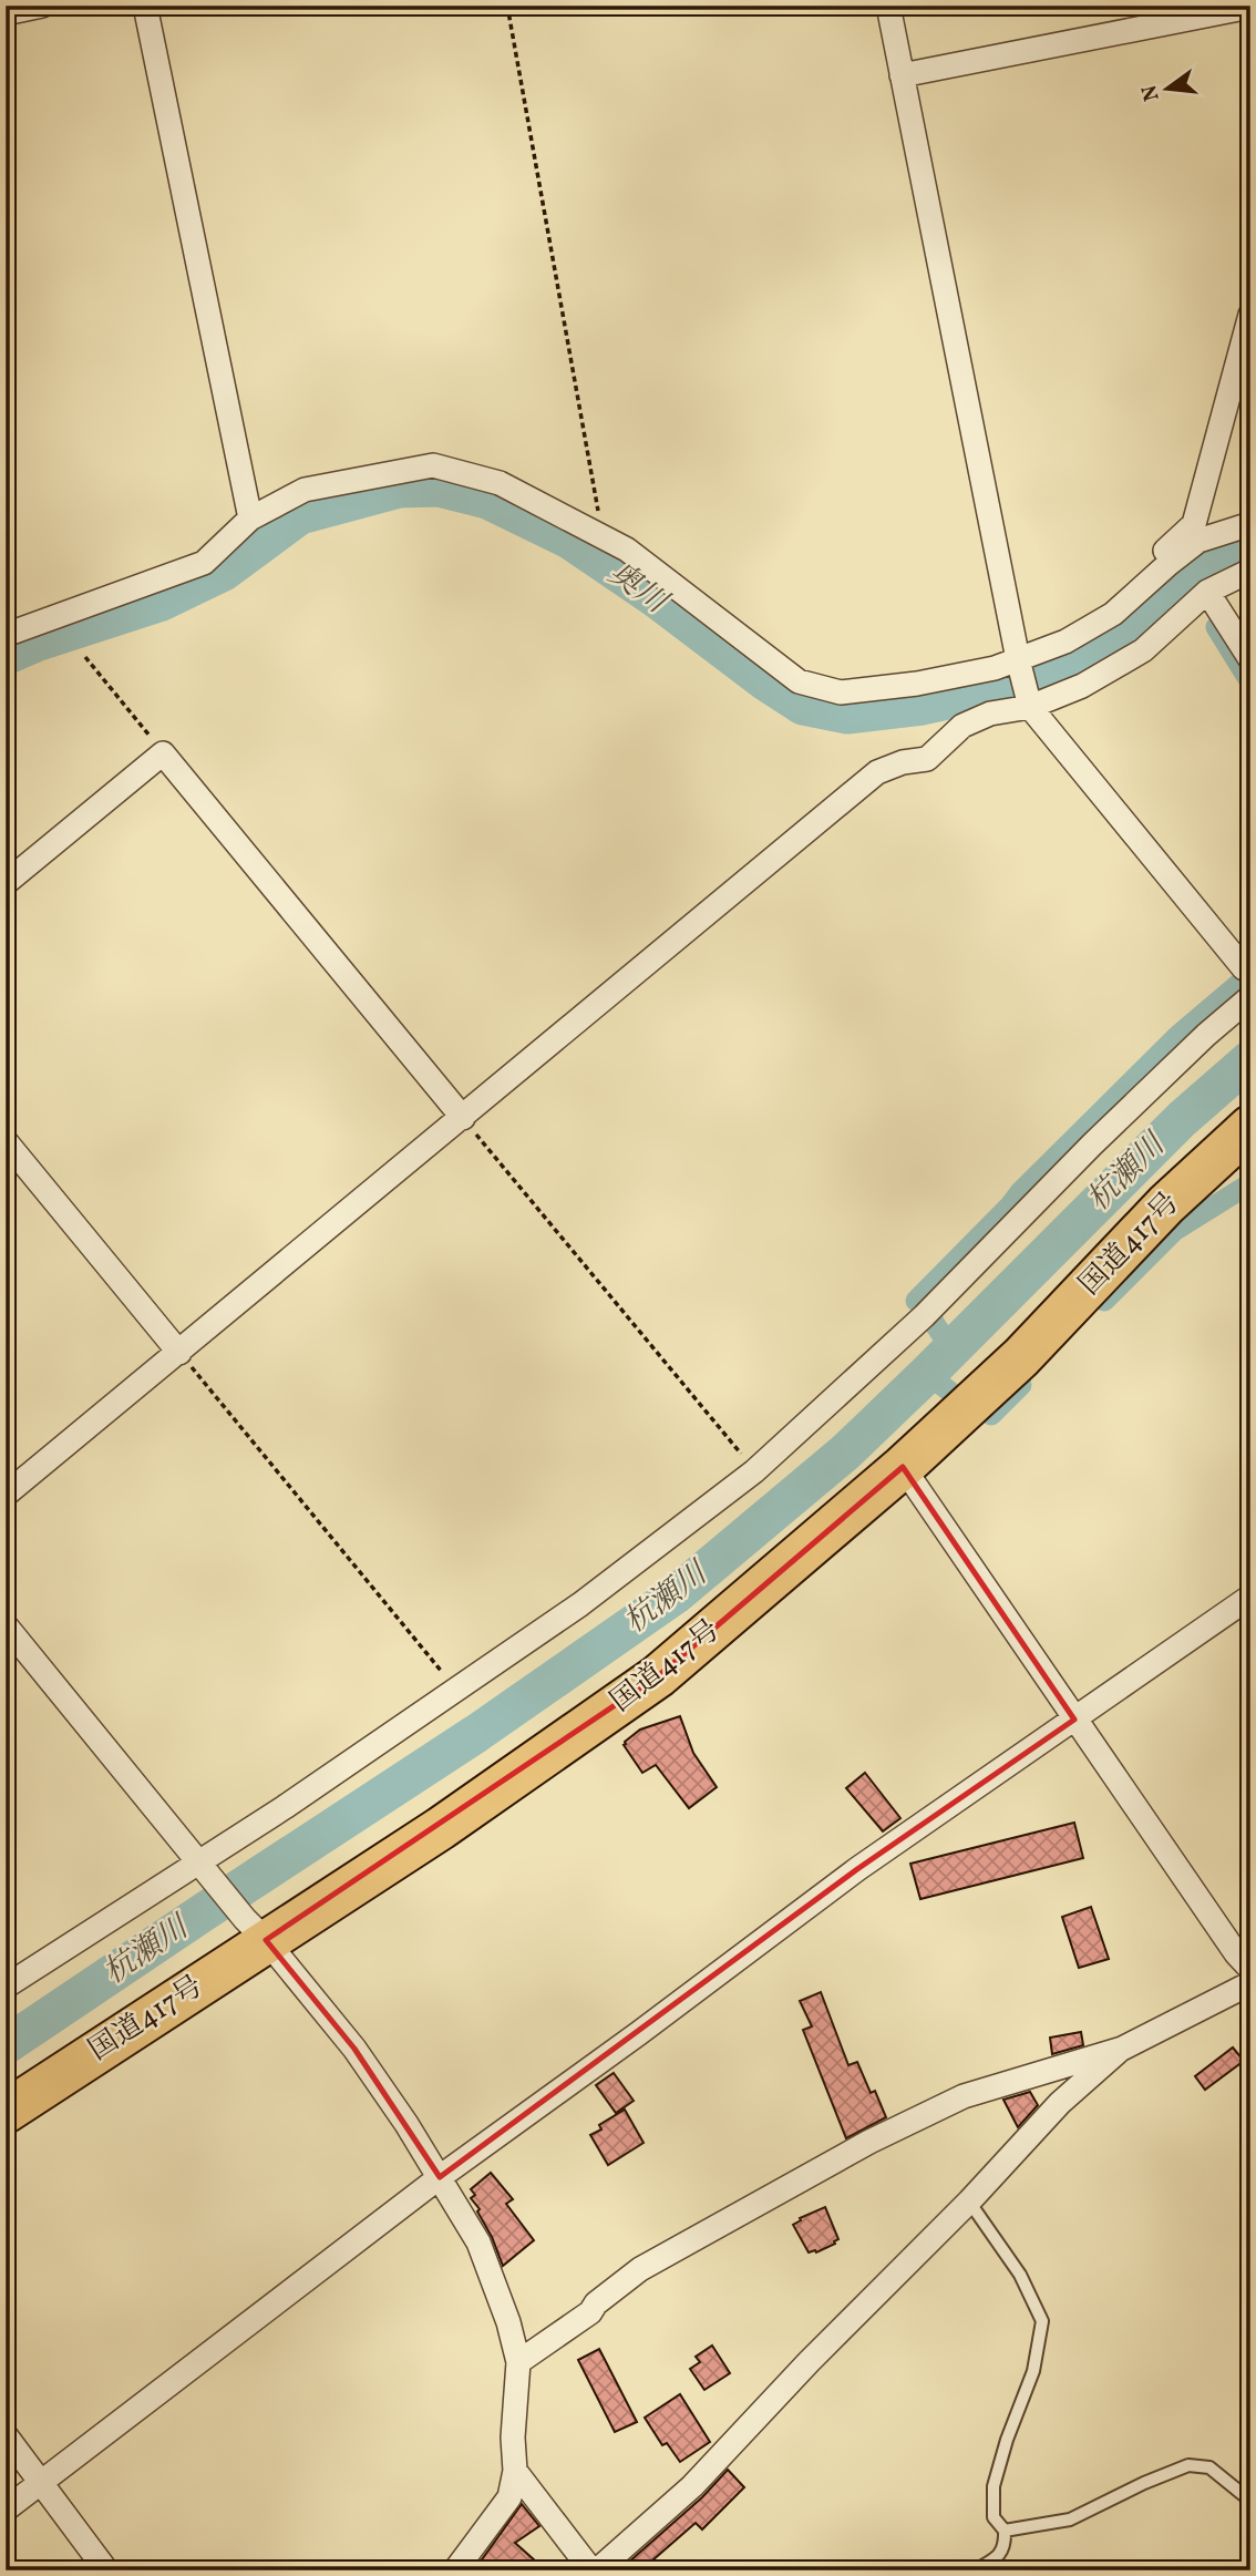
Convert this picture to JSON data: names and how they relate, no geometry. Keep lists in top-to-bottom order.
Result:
{
  "streets": {
    "highway": ["国道417号"]
  },
  "water": ["奥川", "杭瀬川"],
  "north": "left"
}
